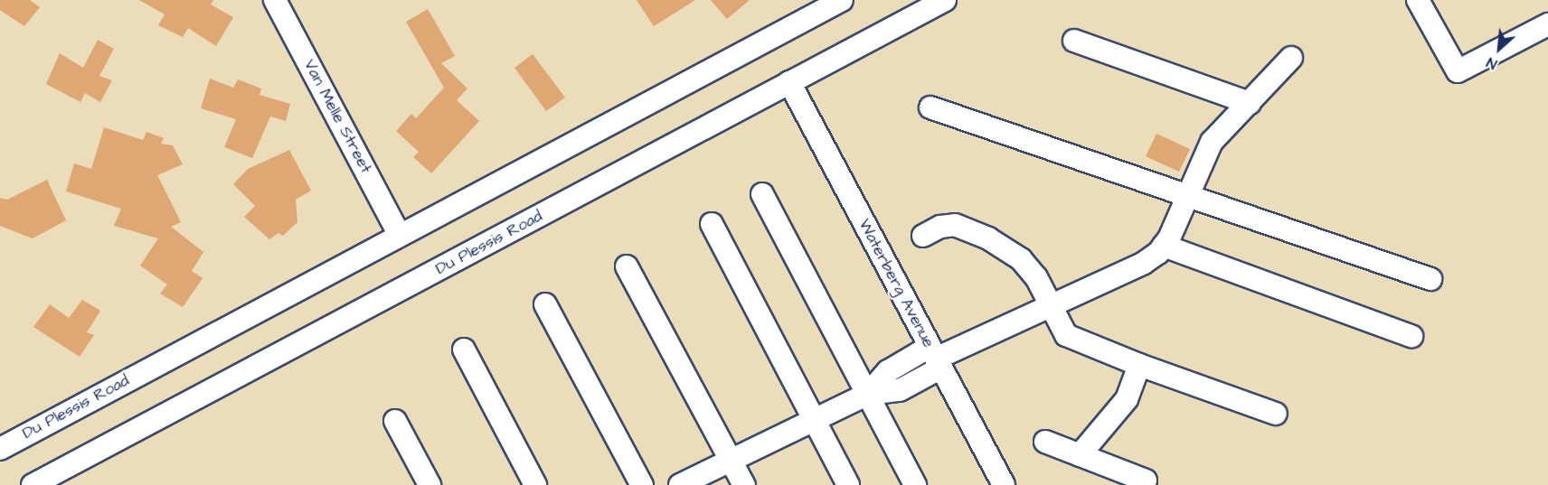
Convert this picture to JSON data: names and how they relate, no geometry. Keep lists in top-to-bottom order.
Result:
{
  "streets": {
    "street": ["Van Melle Street", "Du Plessis Road", "Waterberg Avenue"]
  },
  "crossings": [
    ["Van Melle Street", "Du Plessis Road"],
    ["Du Plessis Road", "Waterberg Avenue"]
  ],
  "north": "bottom left"
}
